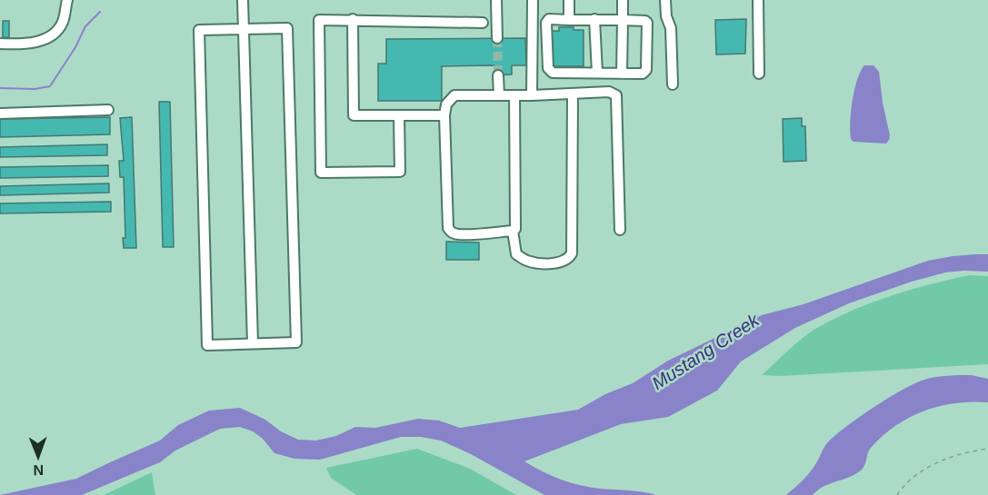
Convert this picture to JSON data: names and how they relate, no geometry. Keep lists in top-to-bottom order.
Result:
{
  "water": ["Mustang Creek"],
  "north": "bottom"
}
